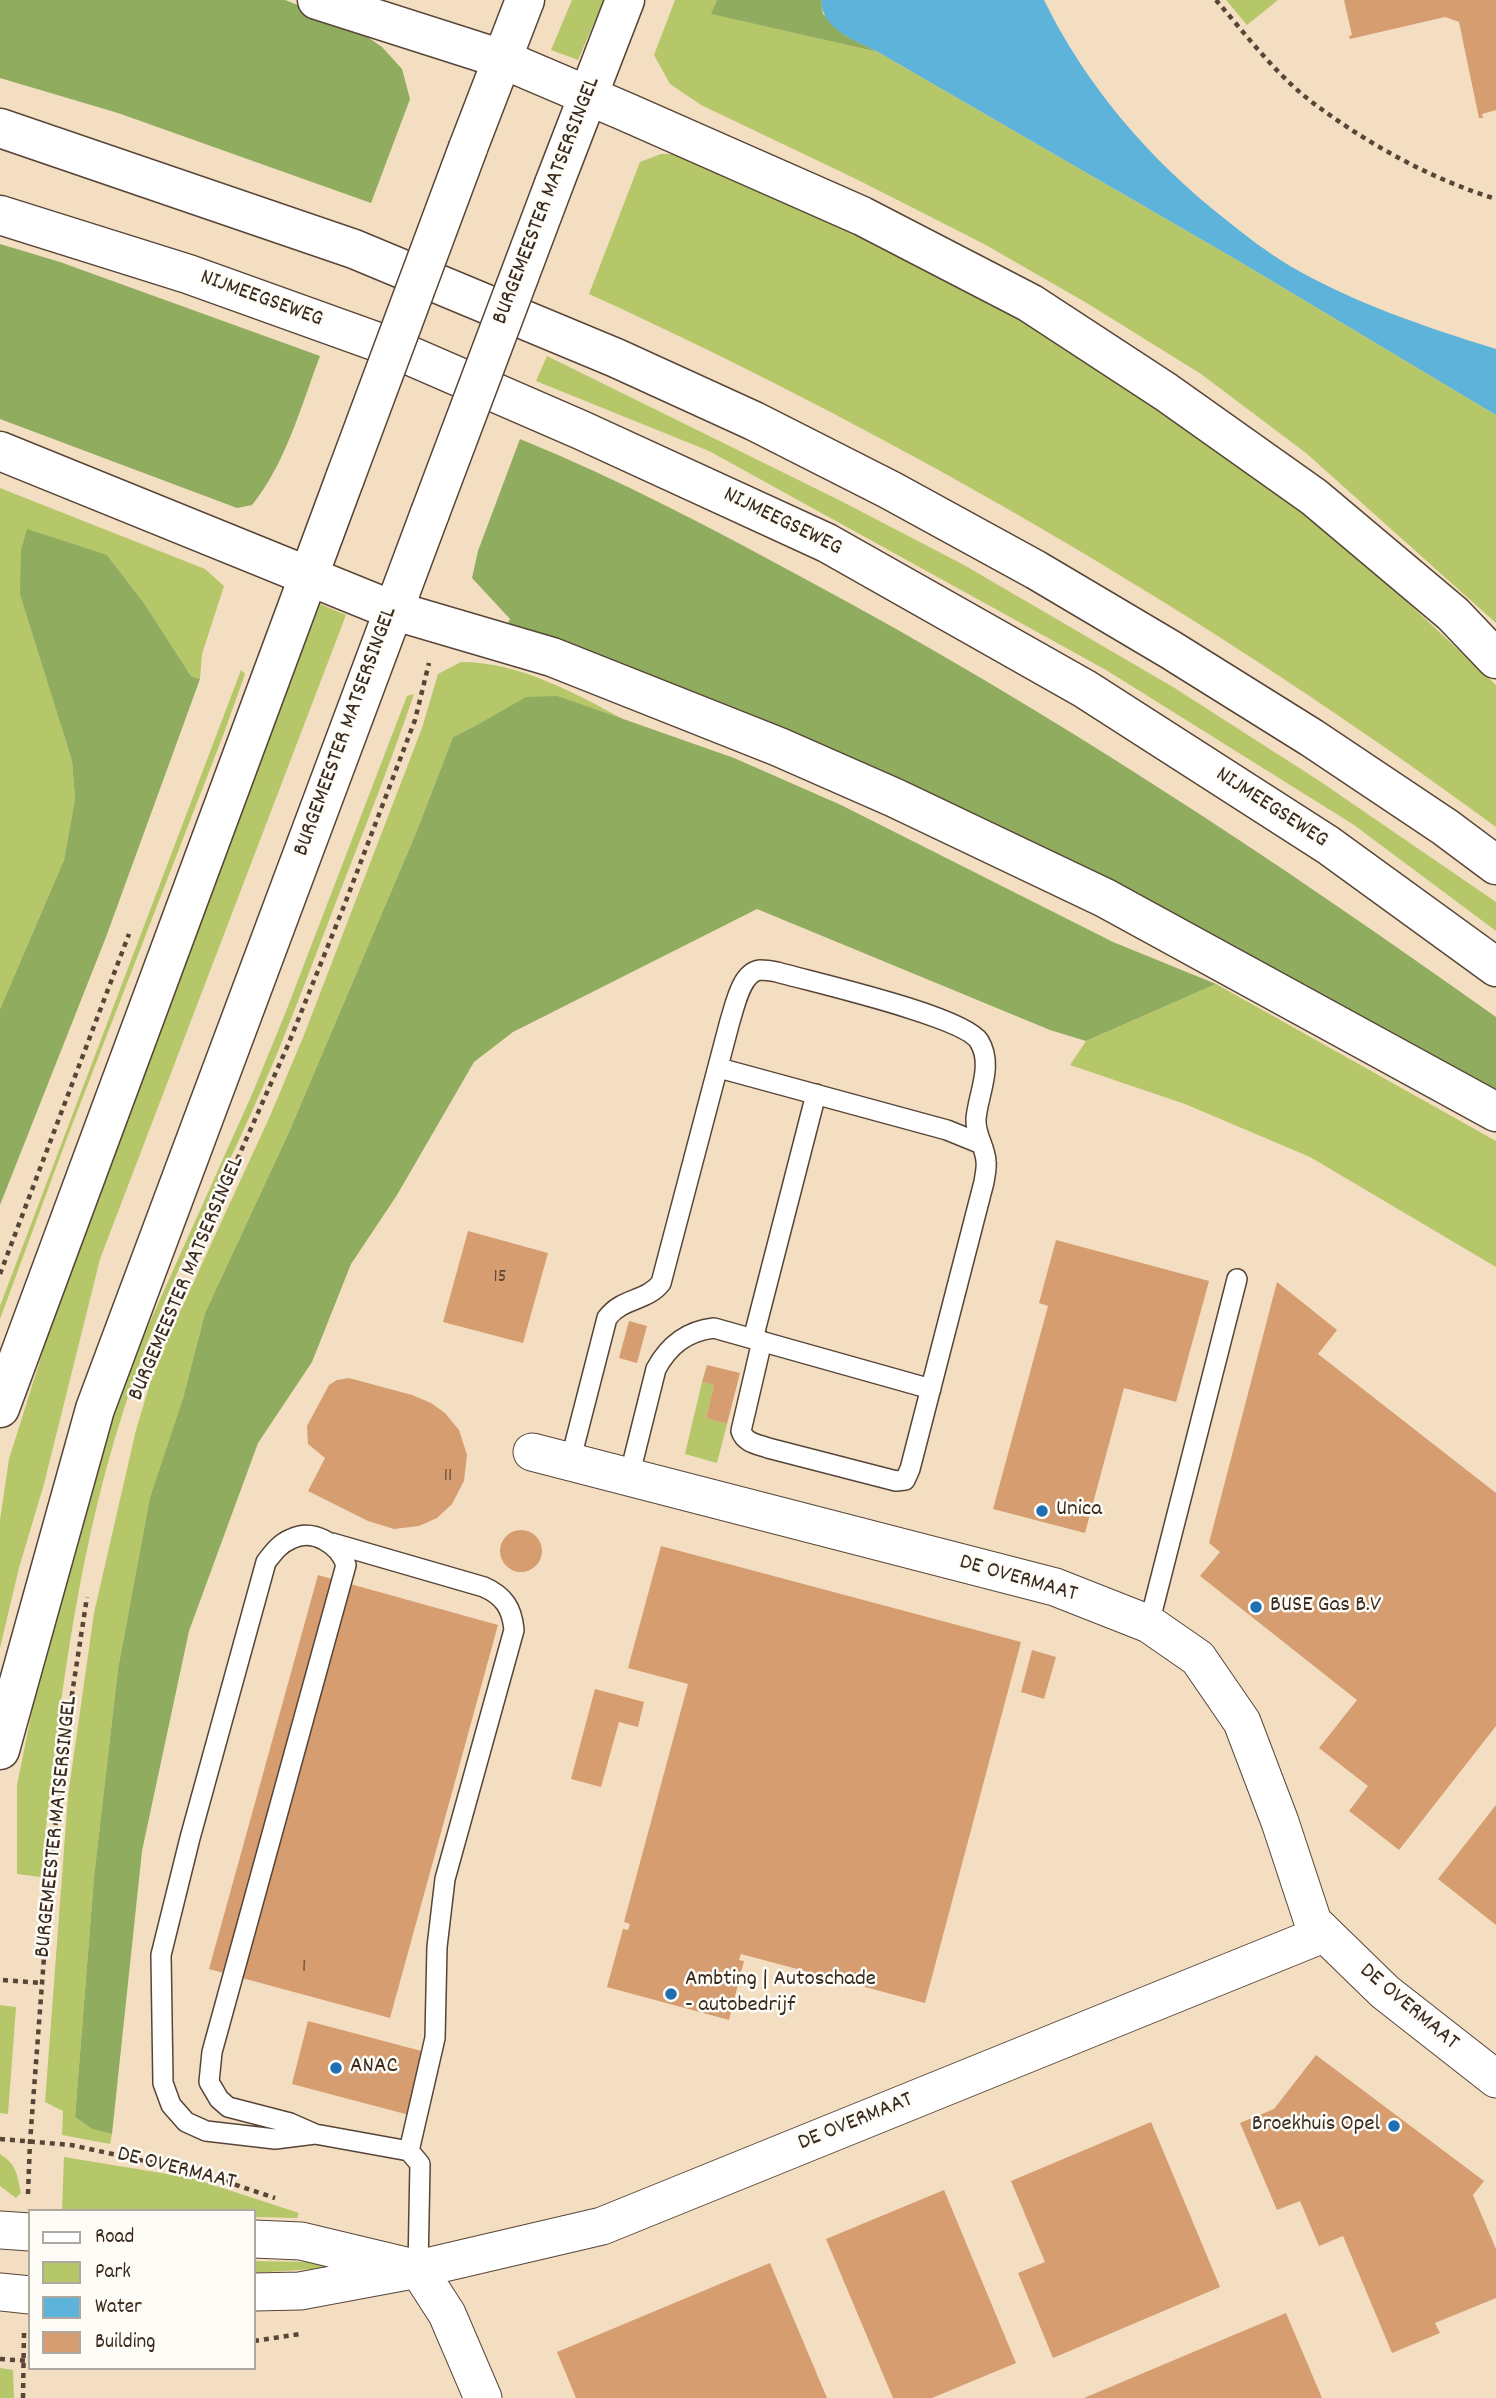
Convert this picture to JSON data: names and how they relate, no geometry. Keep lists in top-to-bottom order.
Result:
{
  "streets": {
    "main road": ["BURGEMEESTER MATSERSINGEL", "NIJMEEGSEWEG"],
    "street": ["DE OVERMAAT"]
  },
  "crossings": [
    ["BURGEMEESTER MATSERSINGEL", "DE OVERMAAT"]
  ],
  "places": [
    "Unica",
    "BUSE Gas B.V",
    "Ambting | Autoschade - autobedrijf",
    "ANAC",
    "Broekhuis Opel"
  ],
  "house_numbers": ["15", "11", "1"],
  "legend": [
    "Road",
    "Park",
    "Water",
    "Building"
  ]
}
